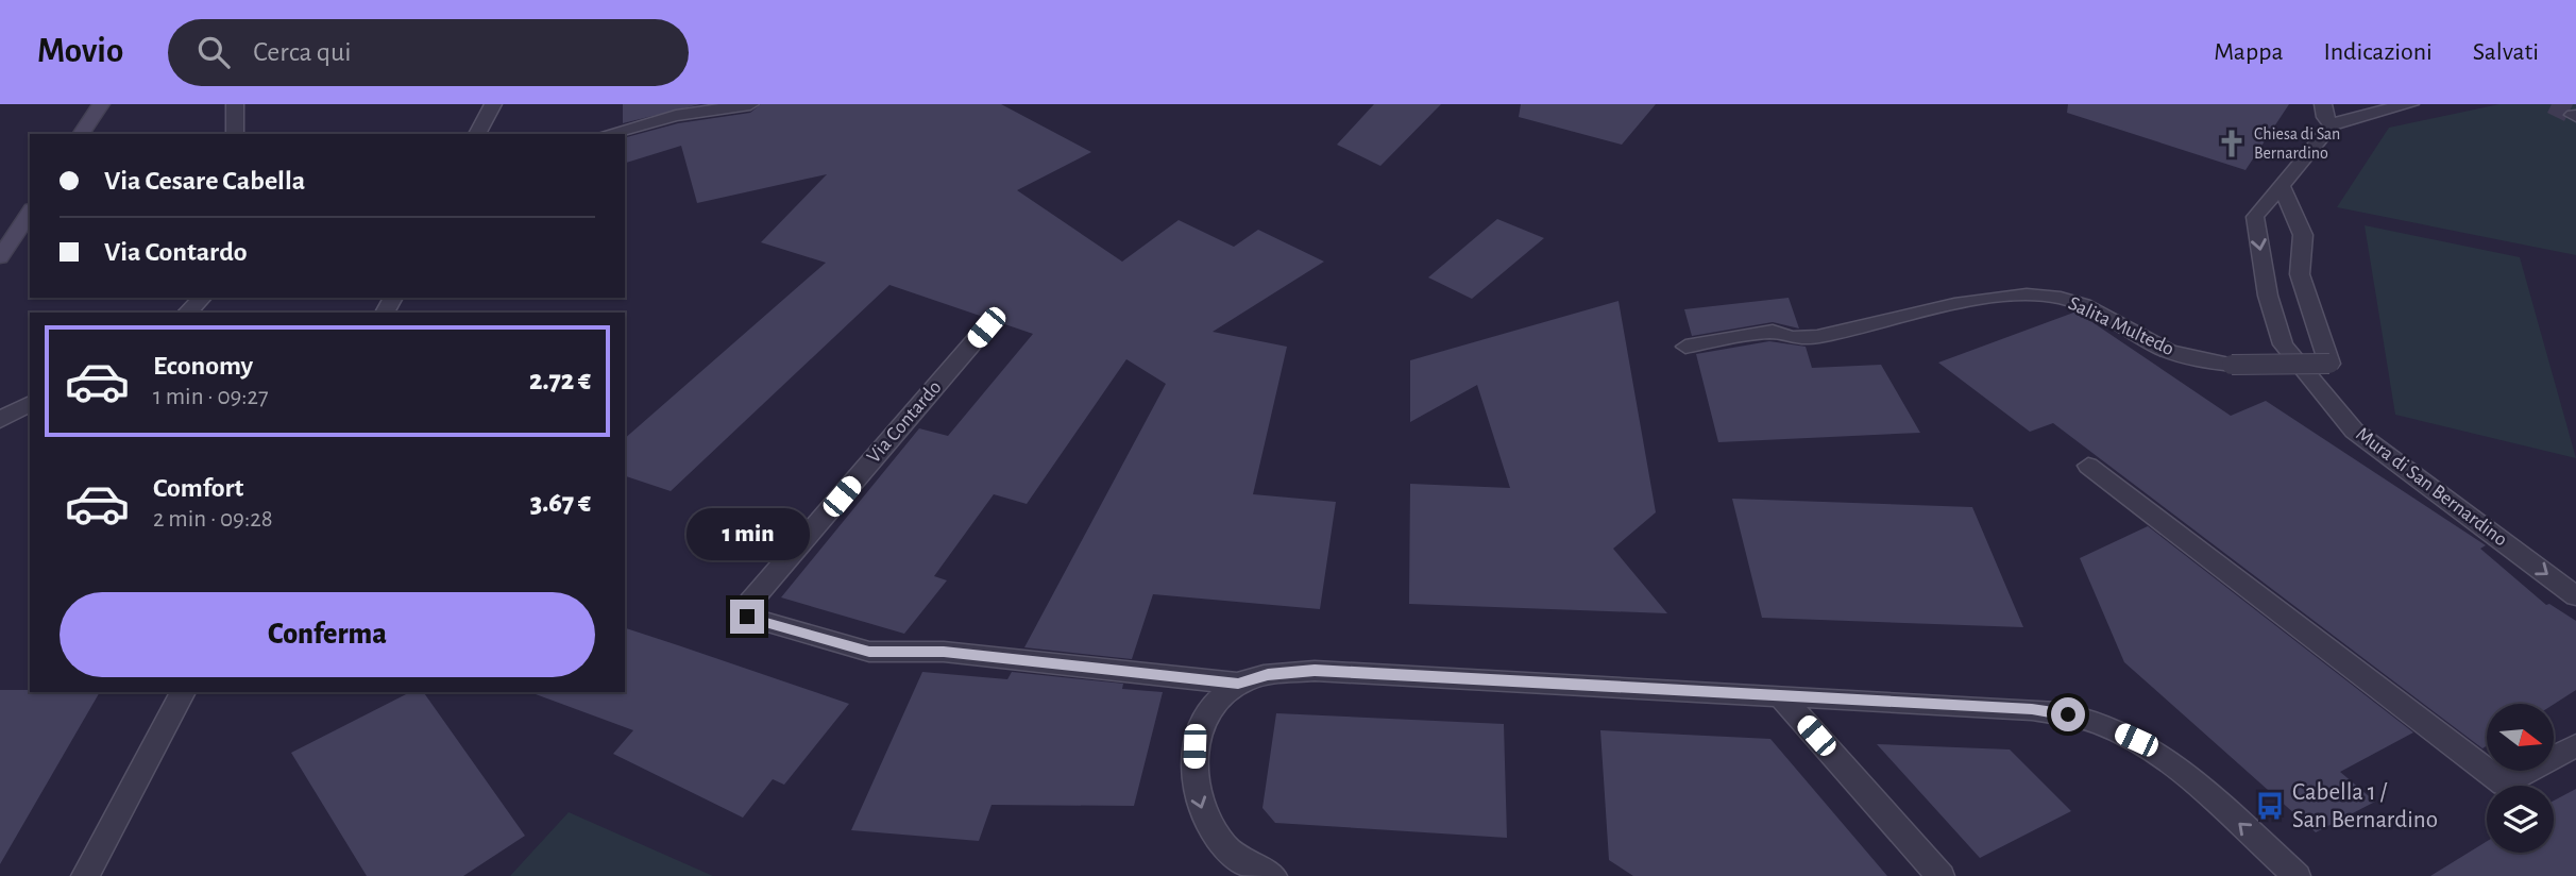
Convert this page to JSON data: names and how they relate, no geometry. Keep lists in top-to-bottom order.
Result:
{
  "streets": {
    "street": ["Salita Multedo", "Via Contardo", "Mura di San Bernardino"]
  },
  "crossings": [
    ["Salita Multedo", "Mura di San Bernardino"]
  ],
  "one_way": ["Mura di San Bernardino"],
  "places": {
    "church": ["Chiesa di San Bernardino"],
    "bus stop": ["Cabella 1 / San Bernardino"]
  },
  "north": "right",
  "page": {
    "header": "Movio",
    "search": "Cerca qui",
    "nav": ["Mappa", "Indicazioni", "Salvati"],
    "banner": ["Via Cesare Cabella", "Via Contardo"],
    "list": [
      {
        "name": "Economy",
        "note": "1 min · 09:27",
        "value": "2.72 €"
      },
      {
        "name": "Comfort",
        "note": "2 min · 09:28",
        "value": "3.67 €"
      }
    ],
    "bubble": "1 min",
    "buttons": "Conferma"
  }
}
